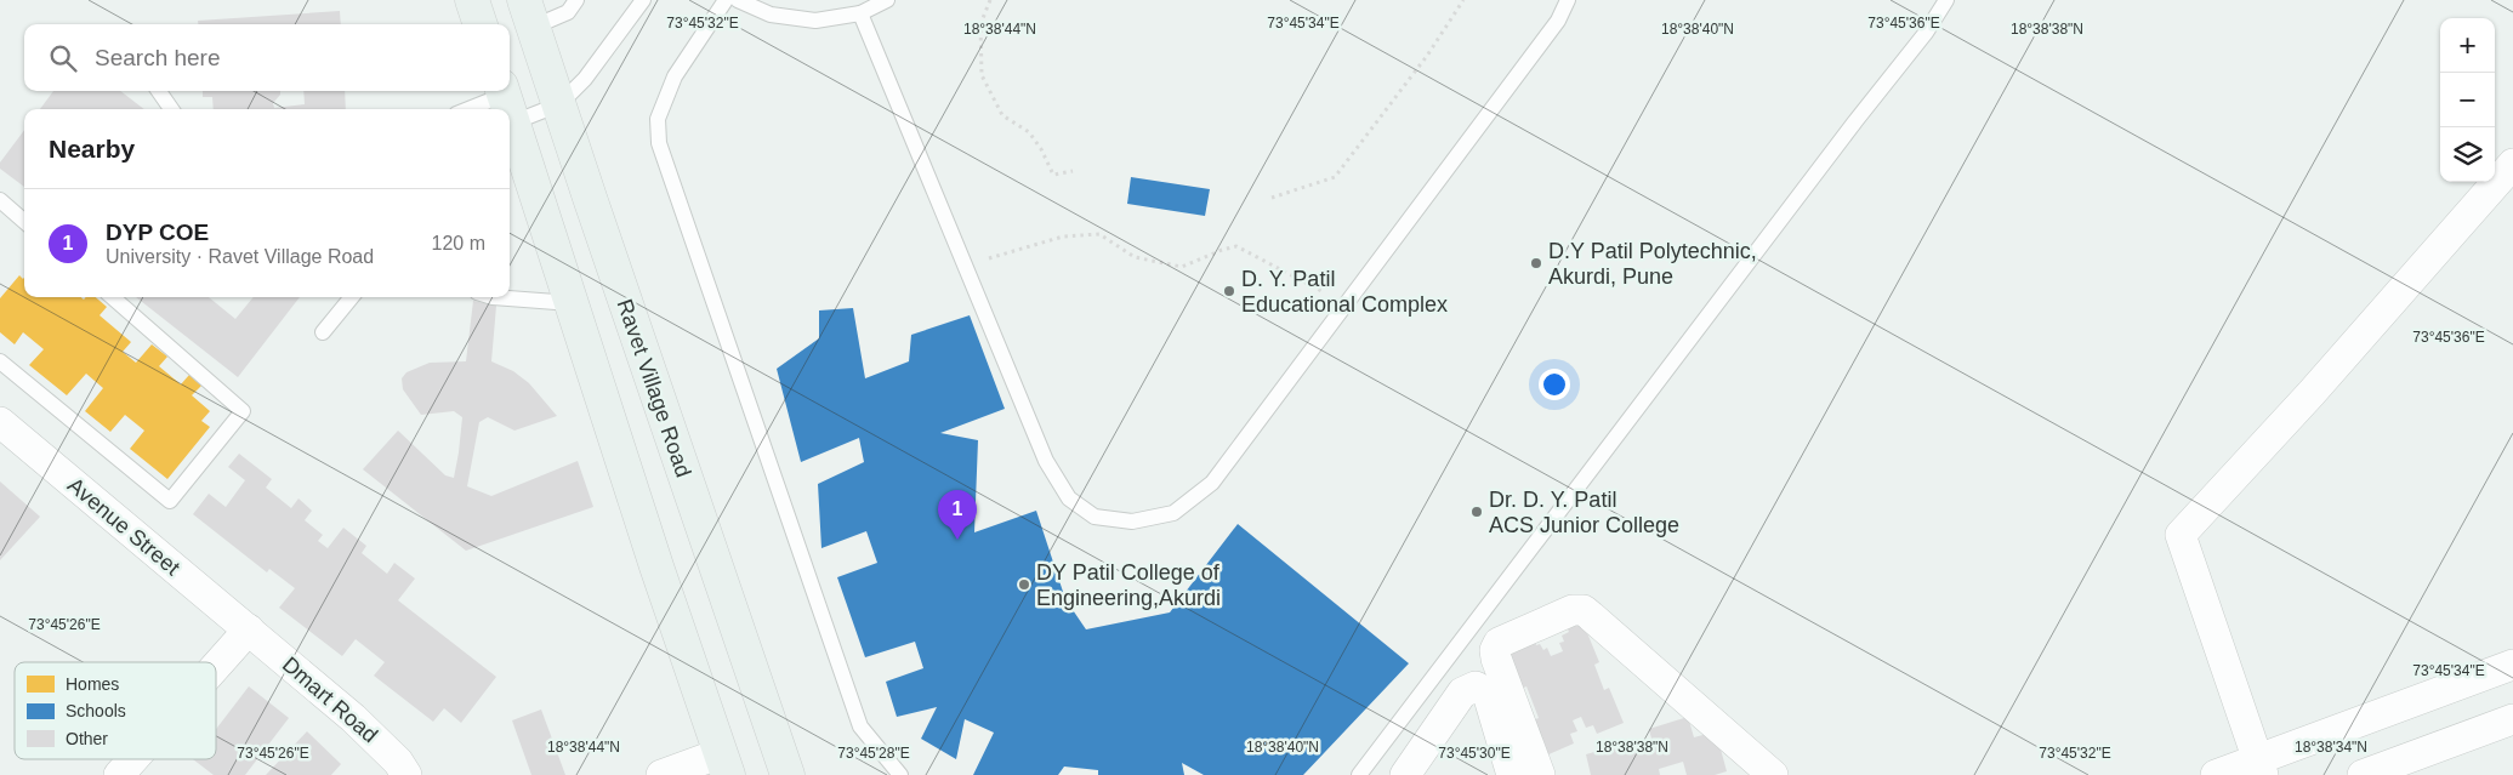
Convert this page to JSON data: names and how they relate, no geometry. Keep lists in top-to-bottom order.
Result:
{
  "streets": {
    "main road": ["Ravet Village Road"],
    "street": ["Avenue Street", "Dmart Road"]
  },
  "crossings": [
    ["Avenue Street", "Dmart Road"]
  ],
  "places": [
    "D.Y Patil Polytechnic, Akurdi, Pune",
    "D. Y. Patil Educational Complex",
    "Dr. D. Y. Patil ACS Junior College",
    "DY Patil College of Engineering,Akurdi"
  ],
  "legend": ["Homes", "Schools", "Other"],
  "page": {
    "map_buttons": ["+", "−"],
    "search": "Search here",
    "heading": "Nearby",
    "list": [
      {
        "mark": "1",
        "name": "DYP COE",
        "note": "University · Ravet Village Road",
        "value": "120 m"
      }
    ],
    "pins": "1"
  },
  "coordinates": [
    "73°45'32\"E",
    "73°45'34\"E",
    "73°45'36\"E",
    "18°38'44\"N",
    "18°38'40\"N",
    "18°38'38\"N",
    "73°45'26\"E",
    "18°38'34\"N",
    "73°45'28\"E",
    "73°45'30\"E"
  ]
}
